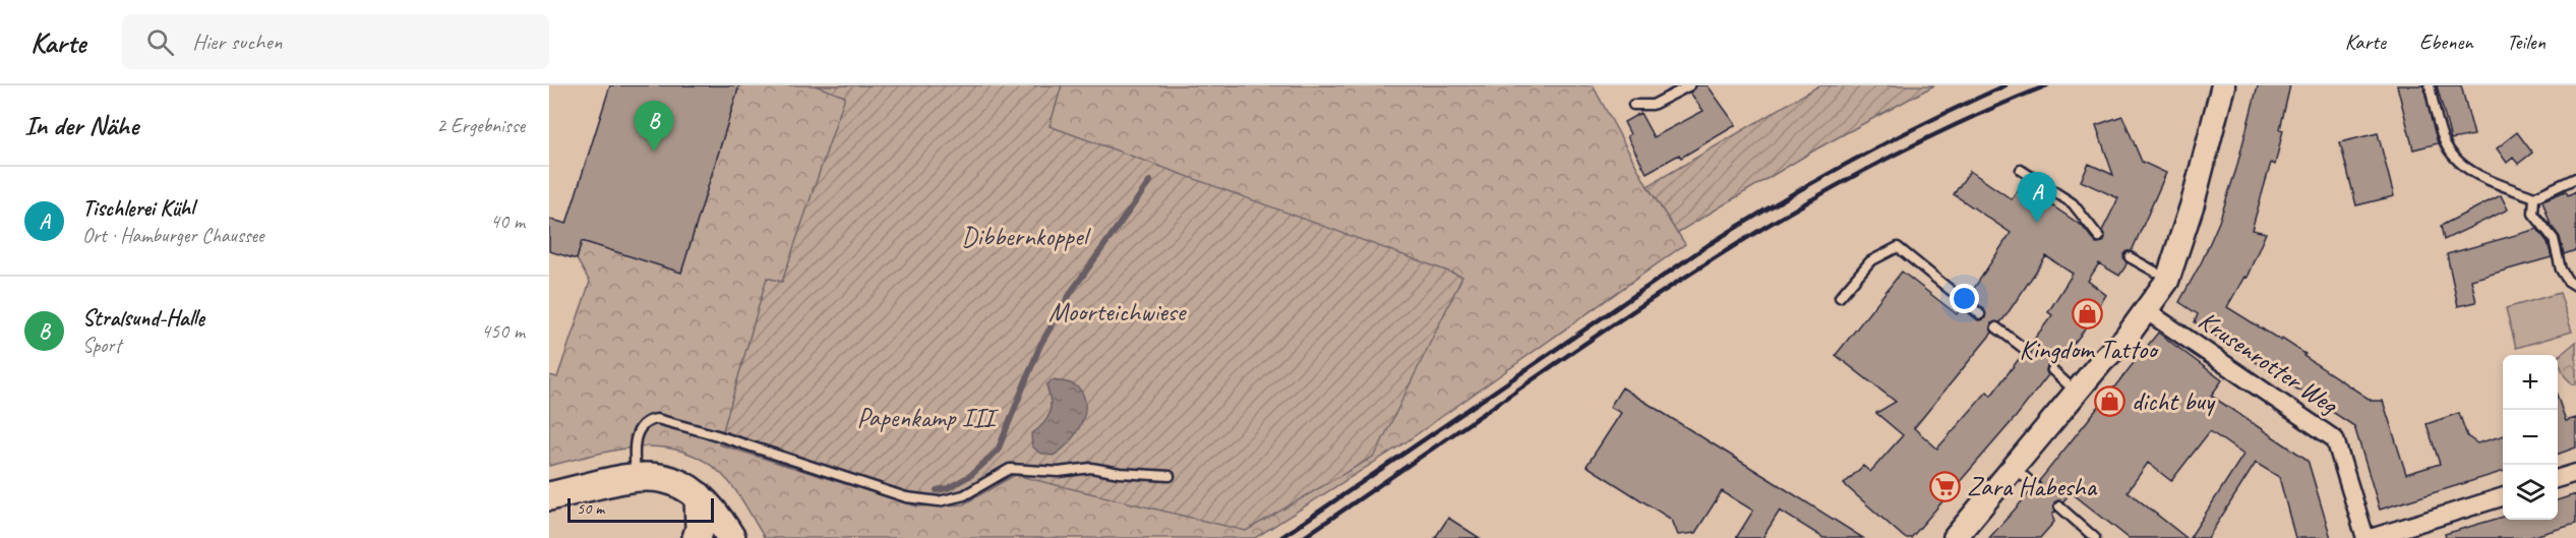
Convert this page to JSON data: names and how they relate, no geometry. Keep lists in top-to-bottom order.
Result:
{
  "streets": {
    "street": ["Krusenrotter Weg"]
  },
  "parks": ["Dibbernkoppel", "Moorteichwiese", "Papenkamp III"],
  "places": {
    "shop": ["Kingdom Tattoo", "dicht buy"],
    "supermarket": ["Zara Habesha"]
  },
  "scale_bar": "50 m",
  "page": {
    "header": "Karte",
    "search": "Hier suchen",
    "nav": ["Karte", "Ebenen", "Teilen"],
    "heading": ["In der Nähe", "2 Ergebnisse"],
    "pins": ["B", "A"],
    "list": [
      {
        "mark": "A",
        "name": "Tischlerei Kühl",
        "note": "Ort · Hamburger Chaussee",
        "value": "40 m"
      },
      {
        "mark": "B",
        "name": "Stralsund-Halle",
        "note": "Sport",
        "value": "450 m"
      }
    ],
    "map_buttons": ["+", "−"],
    "scale": "50 m"
  }
}
